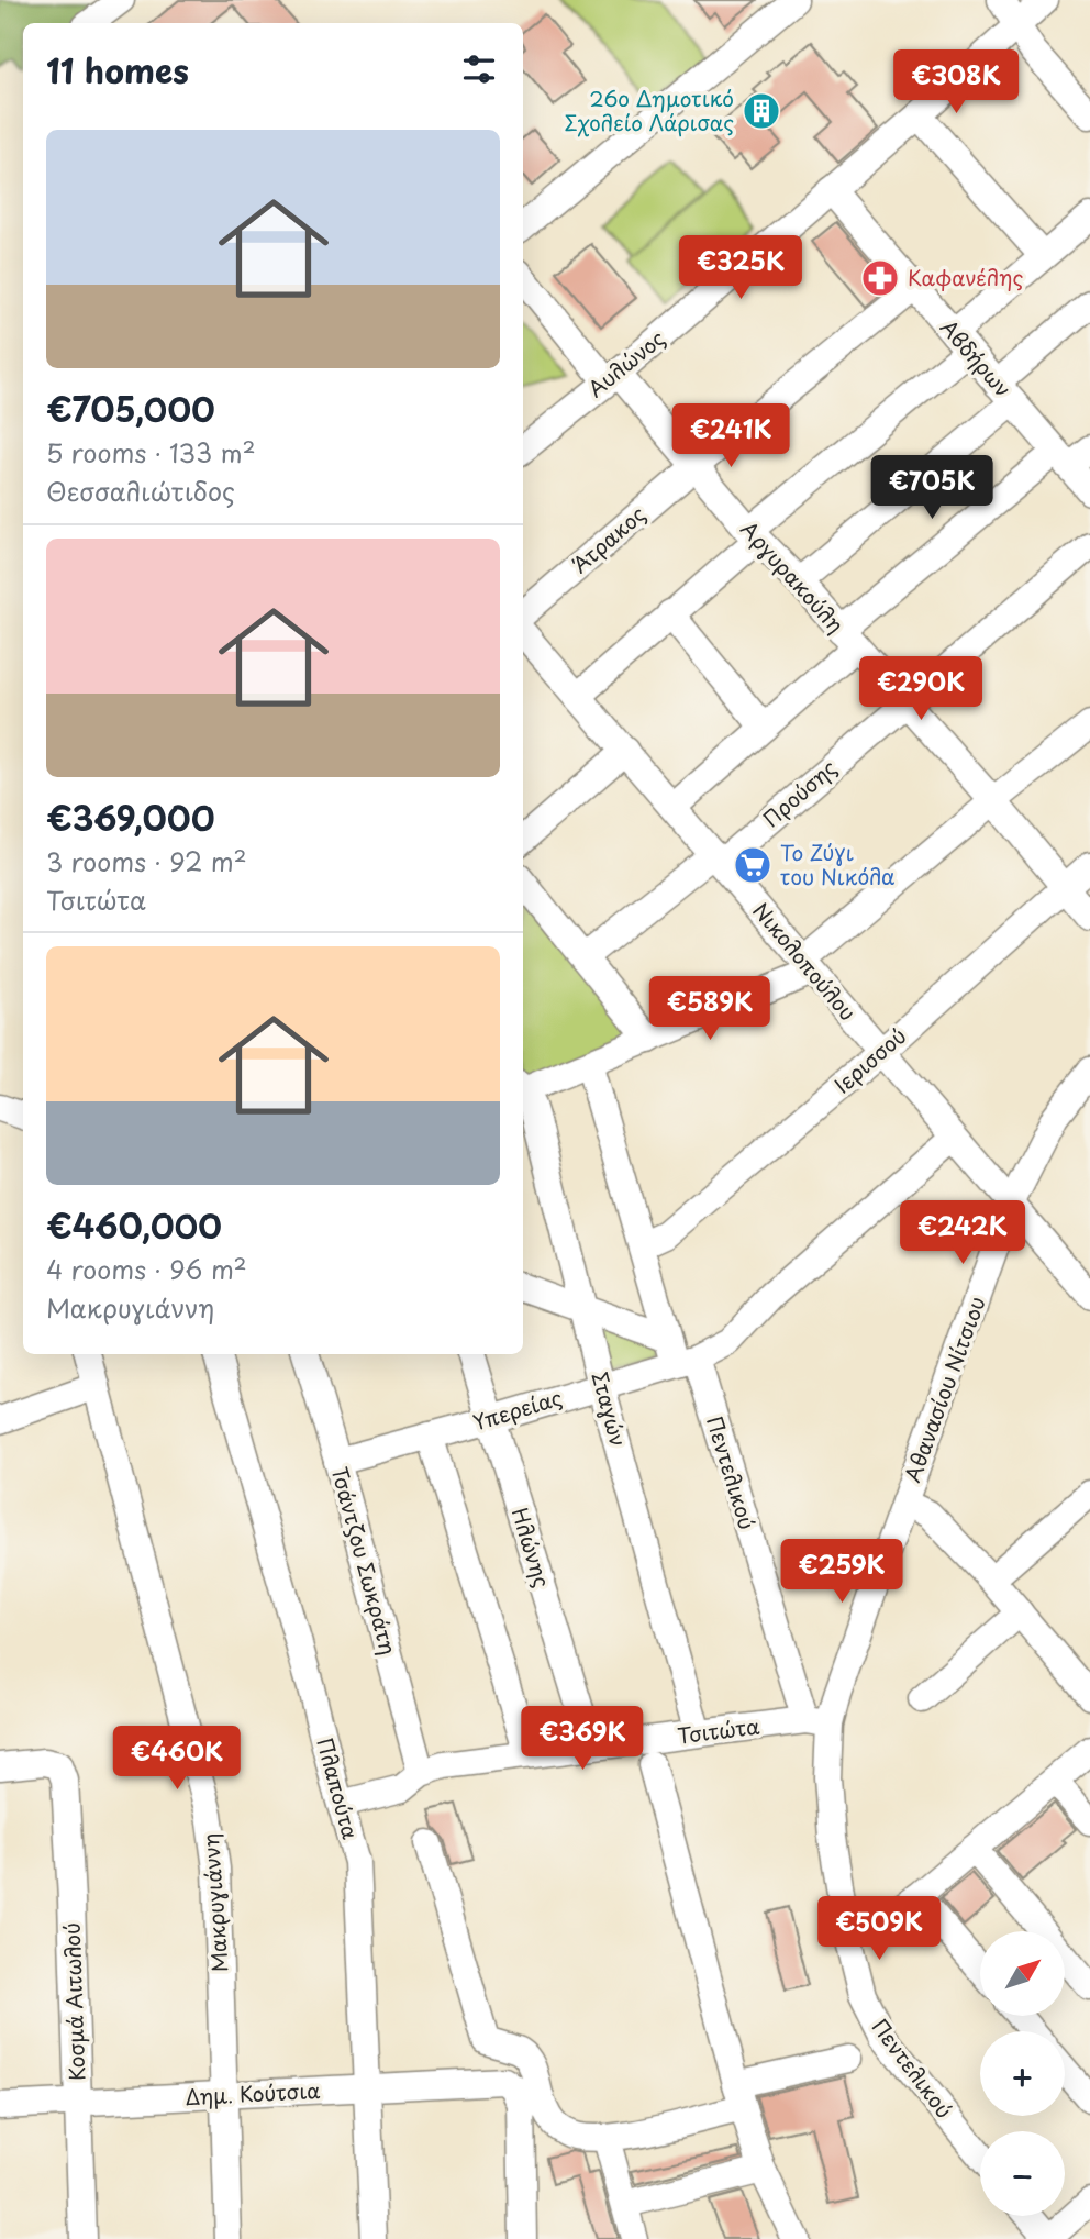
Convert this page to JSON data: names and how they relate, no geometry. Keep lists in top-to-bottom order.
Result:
{
  "streets": {
    "street": [
      "Αβδήρων",
      "Αυλώνος",
      "Άτρακος",
      "Αργυρακούλη",
      "Προύσης",
      "Νικολοπούλου",
      "Ιερισσού",
      "Αθανασίου Νίτσιου",
      "Σταγών",
      "Υπερείας",
      "Πεντελικού",
      "Ηλώνης",
      "Τσάντζου Σωκράτη",
      "Τσιτώτα",
      "Πλαπούτα",
      "Μακρυγιάννη",
      "Κοσμά Αιτωλού",
      "Δημ. Κούτσια"
    ]
  },
  "crossings": [
    ["Αβδήρων", "Αυλώνος"],
    ["Αβδήρων", "Άτρακος"],
    ["Αυλώνος", "Αργυρακούλη"],
    ["Άτρακος", "Αργυρακούλη"],
    ["Αργυρακούλη", "Προύσης"],
    ["Αργυρακούλη", "Ιερισσού"],
    ["Προύσης", "Νικολοπούλου"],
    ["Νικολοπούλου", "Ιερισσού"],
    ["Νικολοπούλου", "Αθανασίου Νίτσιου"],
    ["Νικολοπούλου", "Υπερείας"],
    ["Ιερισσού", "Πεντελικού"],
    ["Αθανασίου Νίτσιου", "Πεντελικού"],
    ["Αθανασίου Νίτσιου", "Τσιτώτα"],
    ["Σταγών", "Υπερείας"],
    ["Σταγών", "Τσιτώτα"],
    ["Υπερείας", "Πεντελικού"],
    ["Υπερείας", "Ηλώνης"],
    ["Υπερείας", "Τσάντζου Σωκράτη"],
    ["Πεντελικού", "Τσιτώτα"],
    ["Ηλώνης", "Τσιτώτα"],
    ["Τσάντζου Σωκράτη", "Τσιτώτα"],
    ["Τσιτώτα", "Πλαπούτα"],
    ["Πλαπούτα", "Δημ. Κούτσια"],
    ["Μακρυγιάννη", "Δημ. Κούτσια"],
    ["Κοσμά Αιτωλού", "Δημ. Κούτσια"]
  ],
  "places": {
    "building": ["26ο Δημοτικό Σχολείο Λάρισας"],
    "pharmacy": ["Καφανέλης"],
    "supermarket": ["Το Ζύγι του Νικόλα"]
  },
  "north": "top right",
  "page": {
    "heading": "11 homes",
    "price": [
      "€308K",
      "€325K",
      "€241K",
      "€705K",
      "€290K",
      "€589K",
      "€242K",
      "€259K",
      "€369K",
      "€460K",
      "€509K"
    ],
    "list": [
      {
        "name": "€705,000",
        "note": "5 rooms · 133 m² · Θεσσαλιώτιδος"
      },
      {
        "name": "€369,000",
        "note": "3 rooms · 92 m² · Τσιτώτα"
      },
      {
        "name": "€460,000",
        "note": "4 rooms · 96 m² · Μακρυγιάννη"
      }
    ],
    "map_buttons": ["+", "−"]
  }
}
